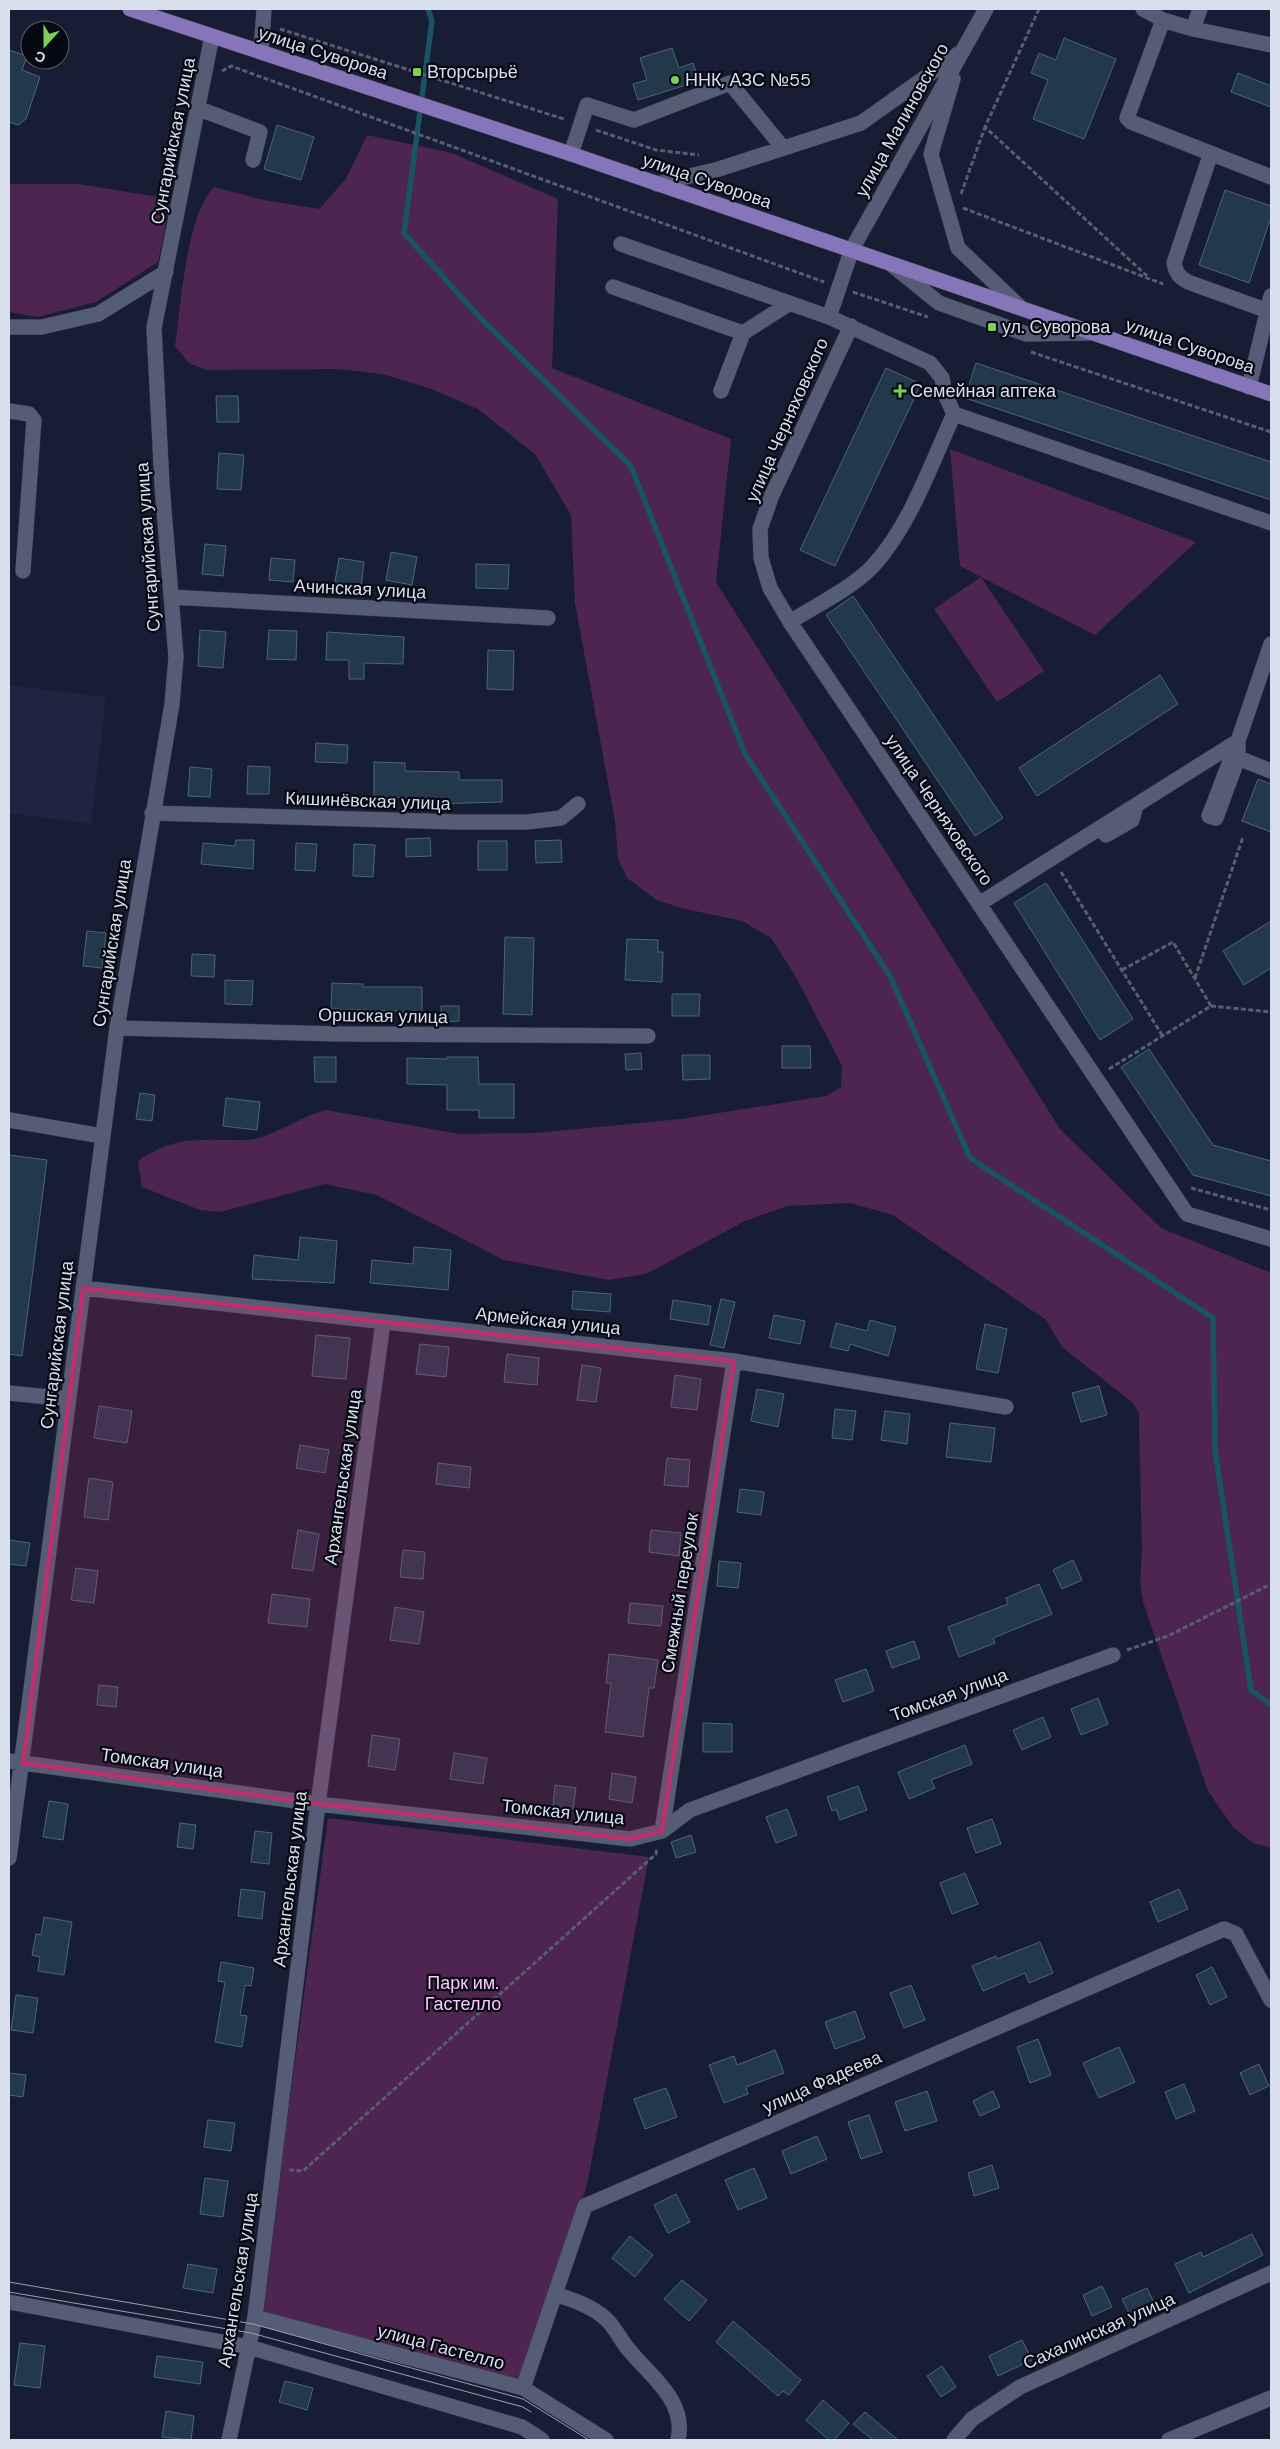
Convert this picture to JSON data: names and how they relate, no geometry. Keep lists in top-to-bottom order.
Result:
{
  "streets": {
    "main road": ["улица Суворова"],
    "street": [
      "улица Малиновского",
      "Сунгарийская улица",
      "улица Черняховского",
      "Ачинская улица",
      "Кишинёвская улица",
      "Оршская улица",
      "Армейская улица",
      "Архангельская улица",
      "Смежный переулок",
      "Томская улица",
      "улица Фадеева",
      "Сахалинская улица",
      "улица Гастелло"
    ]
  },
  "crossings": [
    ["улица Суворова", "улица Малиновского"],
    ["улица Суворова", "Сунгарийская улица"],
    ["Сунгарийская улица", "Ачинская улица"],
    ["Сунгарийская улица", "Кишинёвская улица"],
    ["Сунгарийская улица", "Оршская улица"],
    ["Сунгарийская улица", "Армейская улица"],
    ["Сунгарийская улица", "Томская улица"],
    ["Армейская улица", "Архангельская улица"],
    ["Армейская улица", "Смежный переулок"],
    ["Архангельская улица", "Томская улица"],
    ["Архангельская улица", "улица Гастелло"],
    ["Смежный переулок", "Томская улица"],
    ["улица Фадеева", "улица Гастелло"]
  ],
  "parks": ["Парк им. Гастелло"],
  "places": {
    "transit": ["Вторсырьё", "ул. Суворова"],
    "other": ["ННК, АЗС №55"],
    "health": ["Семейная аптека"]
  },
  "north": "bottom"
}
